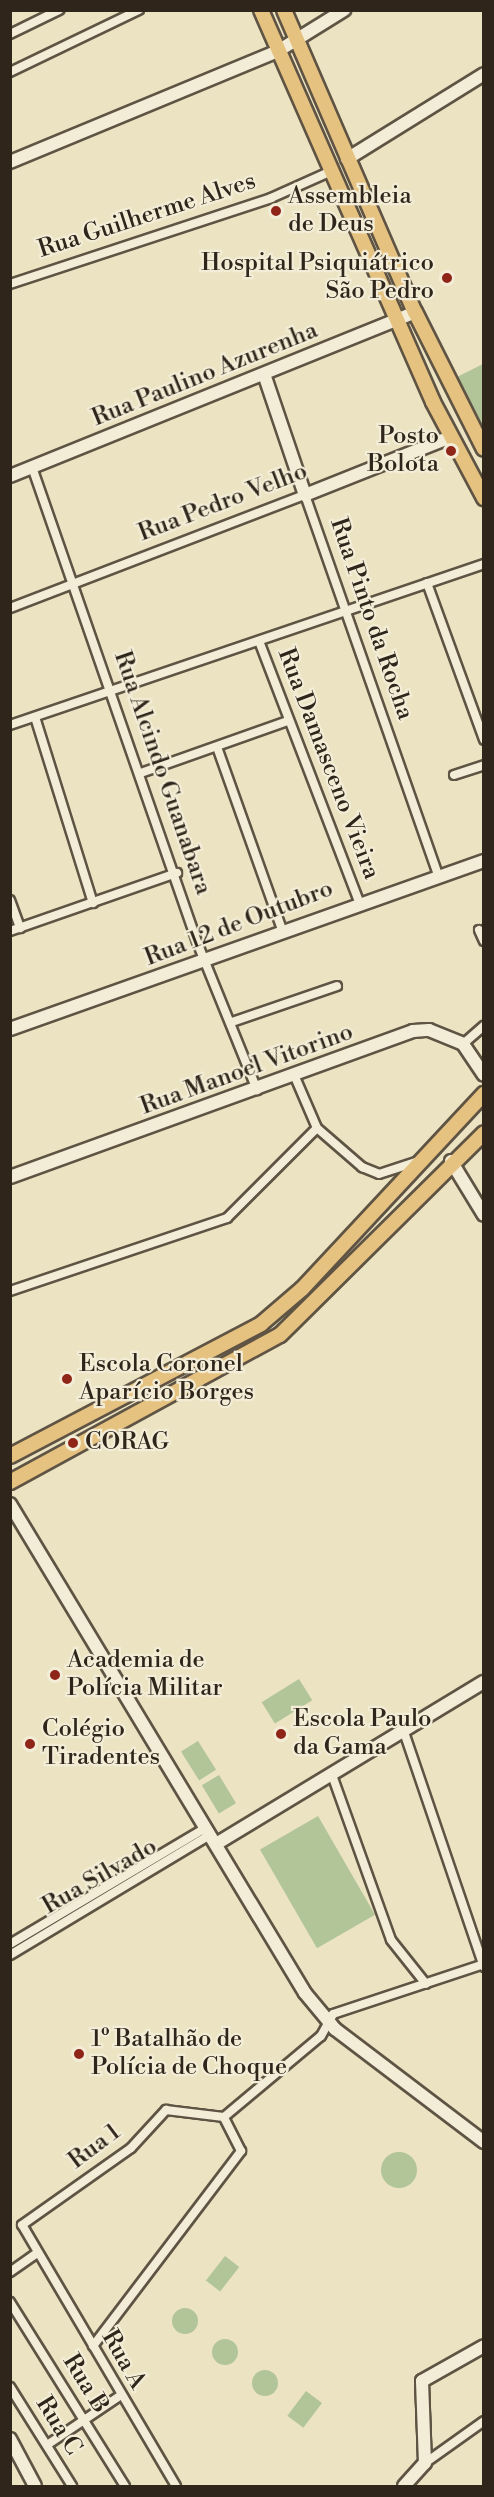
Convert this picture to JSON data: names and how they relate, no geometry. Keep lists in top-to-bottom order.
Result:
{
  "streets": {
    "street": [
      "Rua Guilherme Alves",
      "Rua Paulino Azurenha",
      "Rua Pedro Velho",
      "Rua Pinto da Rocha",
      "Rua Damasceno Vieira",
      "Rua Alcindo Guanabara",
      "Rua 12 de Outubro",
      "Rua Manoel Vitorino",
      "Rua Silvado",
      "Rua 1",
      "Rua A",
      "Rua B",
      "Rua C"
    ]
  },
  "crossings": [
    ["Rua Paulino Azurenha", "Rua Pinto da Rocha"],
    ["Rua Paulino Azurenha", "Rua Alcindo Guanabara"],
    ["Rua Pedro Velho", "Rua Pinto da Rocha"],
    ["Rua Pedro Velho", "Rua Alcindo Guanabara"],
    ["Rua Pinto da Rocha", "Rua 12 de Outubro"],
    ["Rua Damasceno Vieira", "Rua 12 de Outubro"],
    ["Rua Alcindo Guanabara", "Rua 12 de Outubro"],
    ["Rua Alcindo Guanabara", "Rua Manoel Vitorino"],
    ["Rua 1", "Rua A"]
  ],
  "places": [
    "Assembleia de Deus",
    "Hospital Psiquiátrico São Pedro",
    "Posto Bolota",
    "Escola Coronel Aparício Borges",
    "CORAG",
    "Academia de Polícia Militar",
    "Escola Paulo da Gama",
    "Colégio Tiradentes",
    "1º Batalhão de Polícia de Choque"
  ]
}
